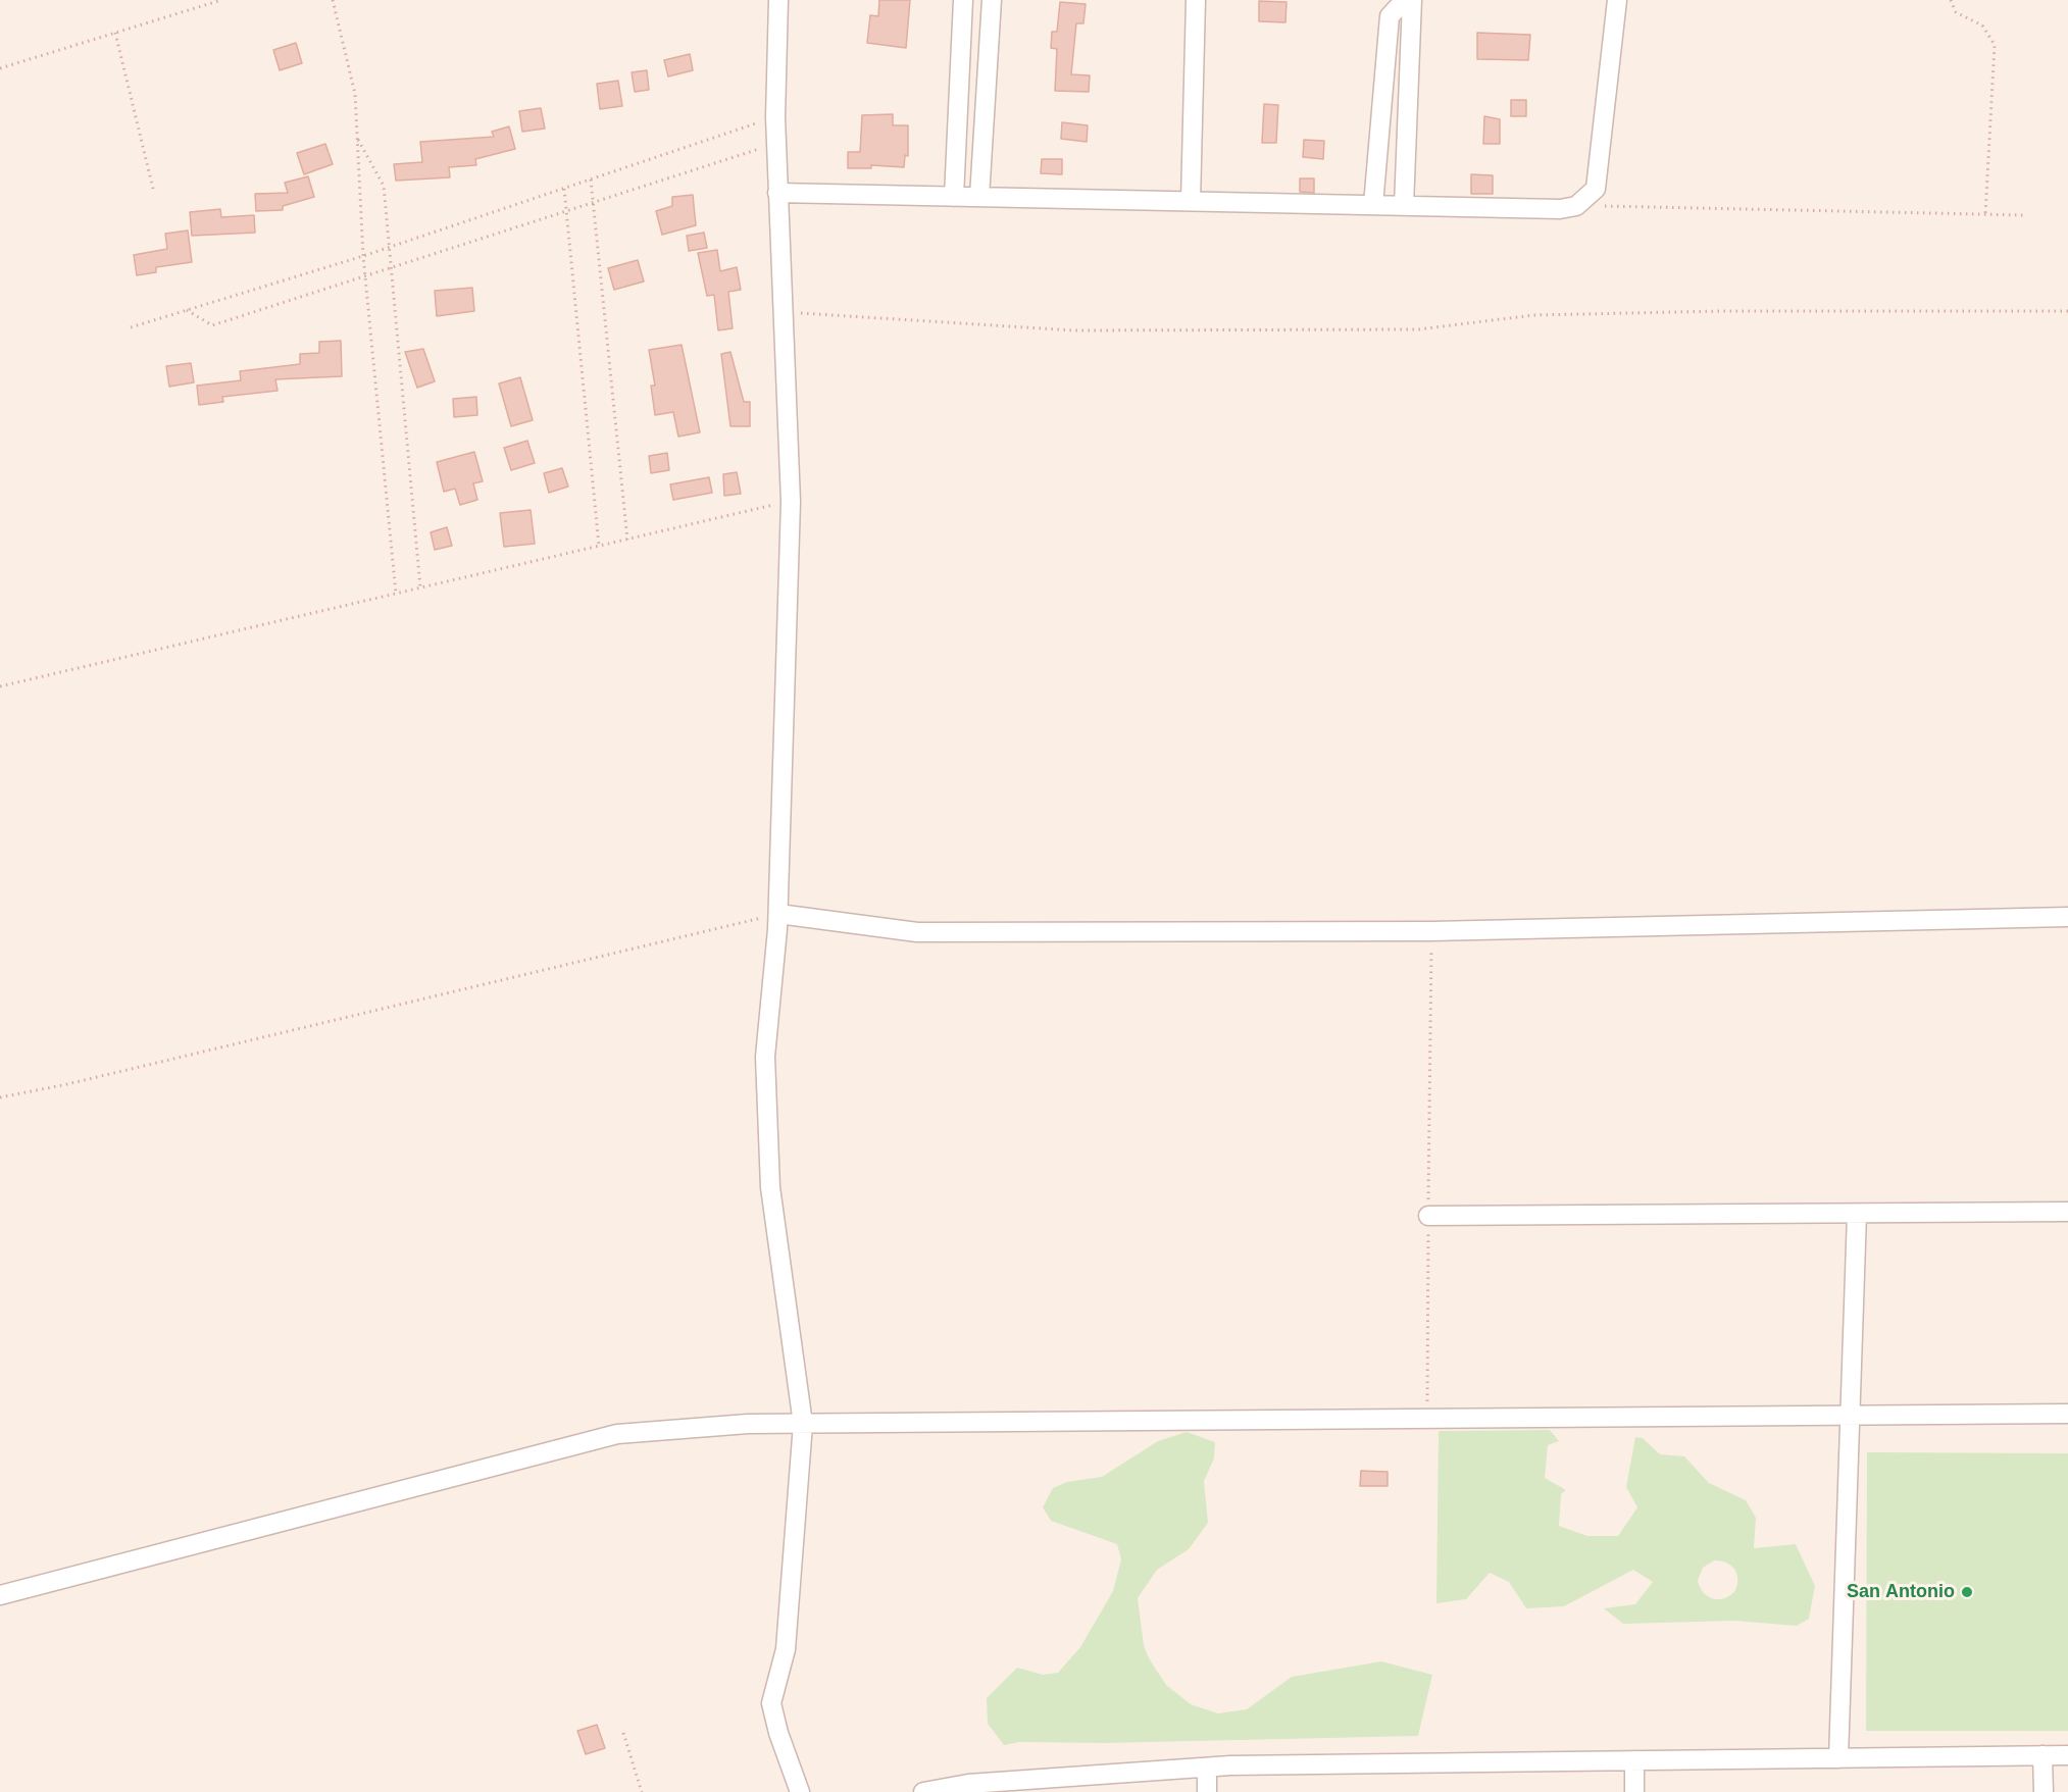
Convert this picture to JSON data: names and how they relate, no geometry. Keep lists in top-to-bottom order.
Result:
{
  "places": ["San Antonio"]
}
